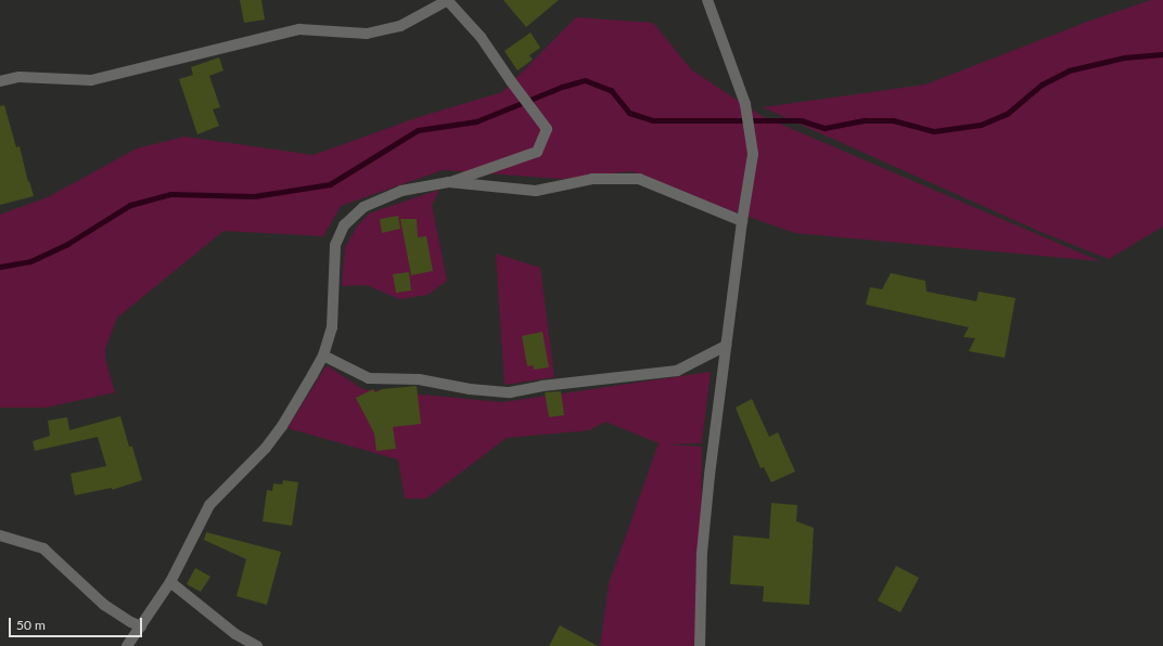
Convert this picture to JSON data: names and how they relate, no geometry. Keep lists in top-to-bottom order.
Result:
{
  "scale_bar": "50 m"
}
